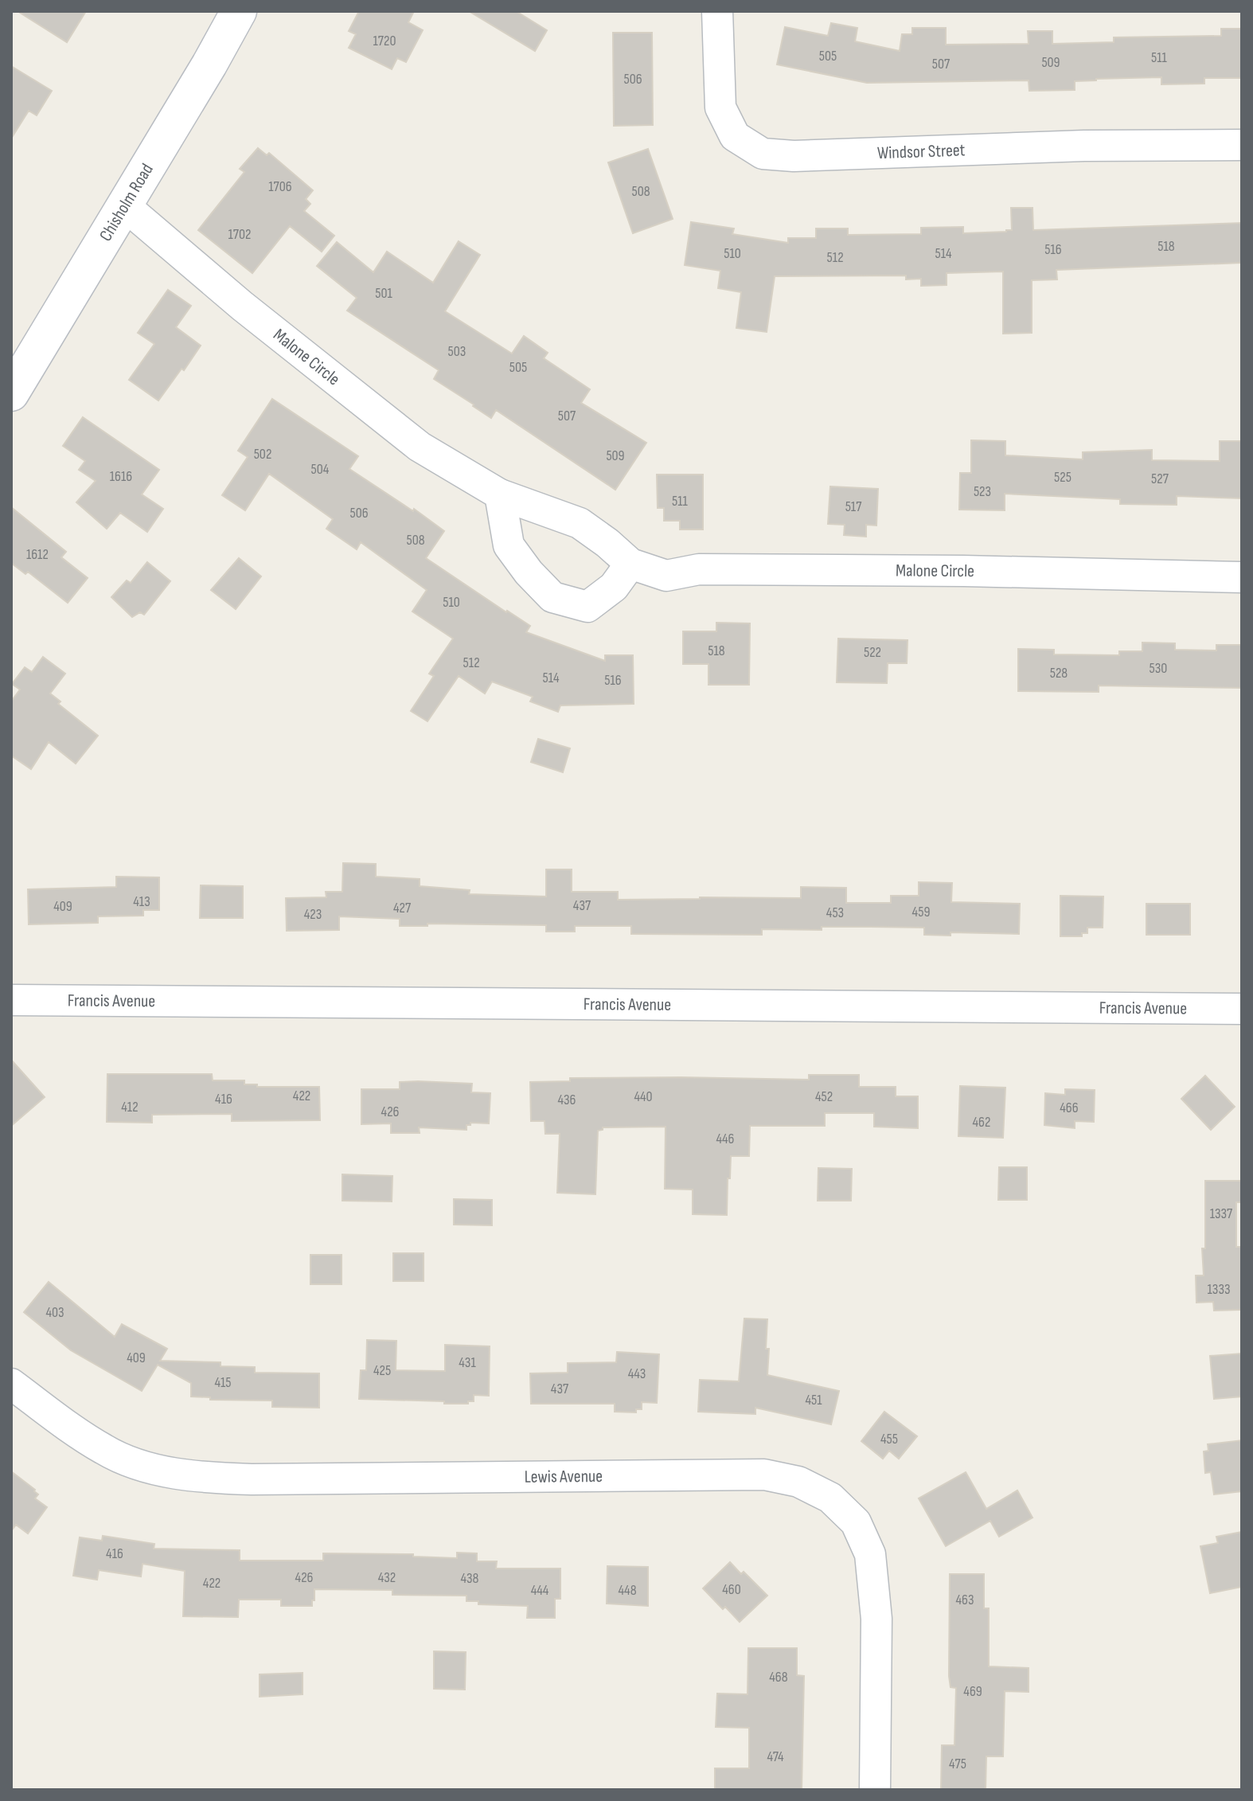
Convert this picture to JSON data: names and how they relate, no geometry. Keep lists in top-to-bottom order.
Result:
{
  "streets": {
    "main road": ["Chisholm Road"],
    "street": [
      "Windsor Street",
      "Malone Circle",
      "Francis Avenue",
      "Lewis Avenue"
    ]
  },
  "crossings": [
    ["Chisholm Road", "Malone Circle"]
  ],
  "house_numbers": [
    "1720",
    "505",
    "511",
    "509",
    "507",
    "506",
    "1706",
    "508",
    "1702",
    "518",
    "516",
    "510",
    "514",
    "512",
    "501",
    "503",
    "505",
    "507",
    "502",
    "509",
    "504",
    "1616",
    "525",
    "527",
    "523",
    "511",
    "517",
    "506",
    "508",
    "1612",
    "510",
    "518",
    "522",
    "512",
    "530",
    "528",
    "514",
    "516",
    "413",
    "437",
    "409",
    "427",
    "459",
    "453",
    "423",
    "422",
    "440",
    "452",
    "416",
    "436",
    "412",
    "466",
    "426",
    "462",
    "446",
    "1337",
    "1333",
    "403",
    "409",
    "431",
    "425",
    "443",
    "415",
    "437",
    "451",
    "455",
    "416",
    "426",
    "432",
    "438",
    "422",
    "460",
    "444",
    "448",
    "463",
    "468",
    "469",
    "474",
    "475"
  ]
}
